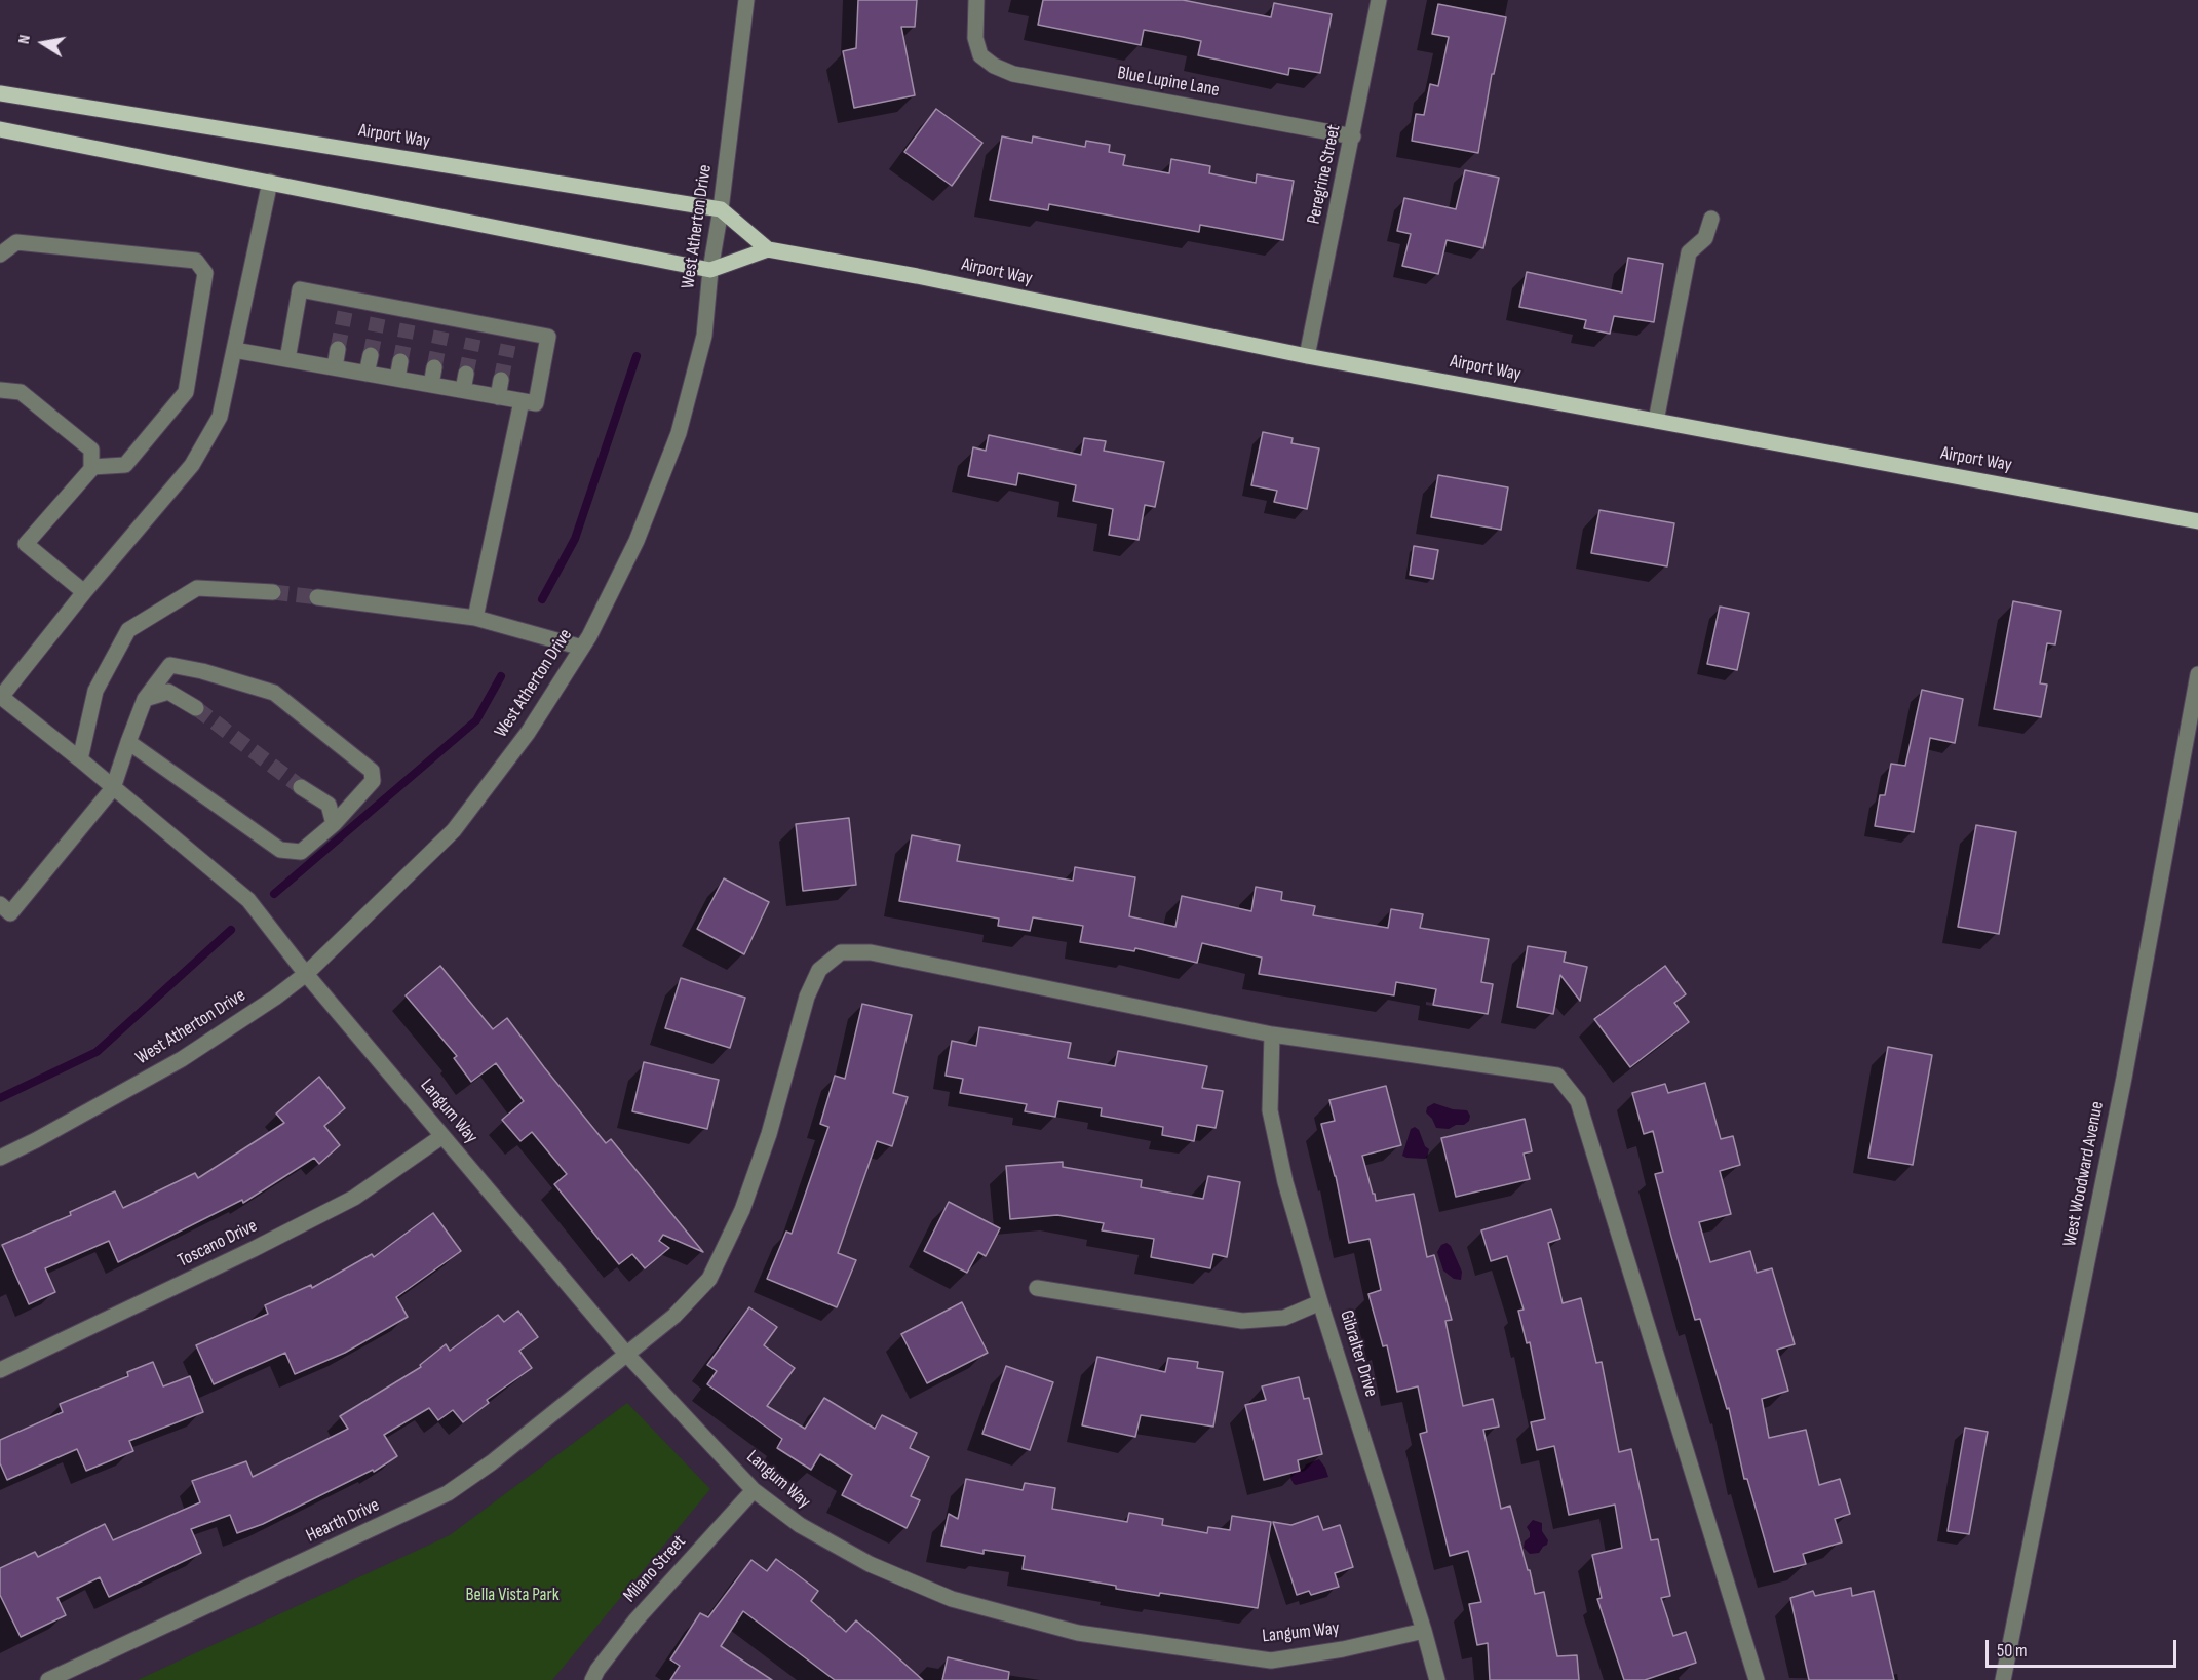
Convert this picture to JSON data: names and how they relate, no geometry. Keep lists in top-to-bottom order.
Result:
{
  "streets": {
    "main road": ["Airport Way"],
    "street": [
      "Blue Lupine Lane",
      "Peregrine Street",
      "West Atherton Drive",
      "Langum Way",
      "West Woodward Avenue",
      "Toscano Drive",
      "Gibralter Drive",
      "Hearth Drive",
      "Milano Street"
    ]
  },
  "crossings": [
    ["Blue Lupine Lane", "Peregrine Street"],
    ["Airport Way", "Peregrine Street"],
    ["Airport Way", "West Atherton Drive"],
    ["West Atherton Drive", "Langum Way"],
    ["Langum Way", "Toscano Drive"],
    ["Langum Way", "Gibralter Drive"],
    ["Langum Way", "Hearth Drive"],
    ["Langum Way", "Milano Street"],
    ["Gibralter Drive", "Hearth Drive"]
  ],
  "parks": ["Bella Vista Park"],
  "scale_bar": "50 m",
  "north": "left"
}
